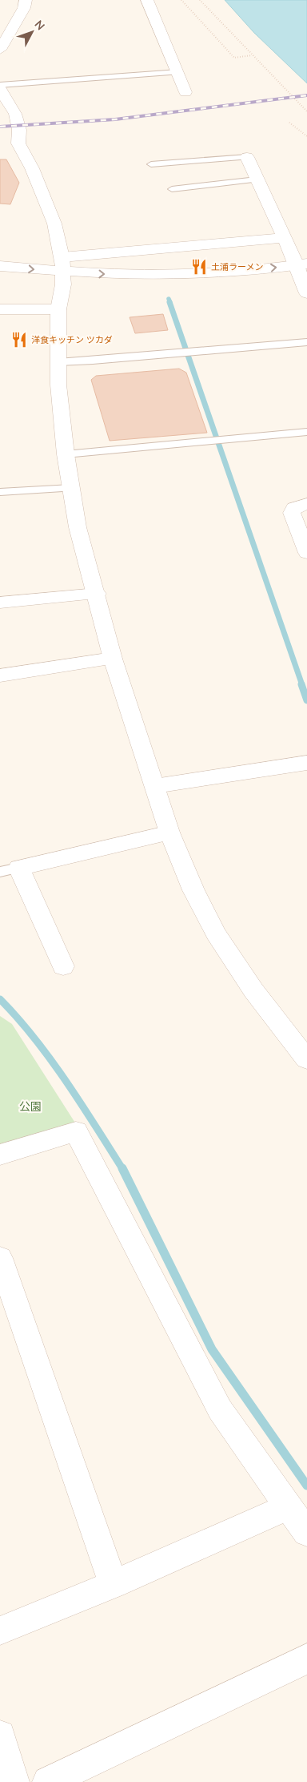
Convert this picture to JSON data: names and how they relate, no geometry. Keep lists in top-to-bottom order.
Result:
{
  "parks": ["公園"],
  "places": {
    "restaurant": ["土浦ラーメン", "洋食キッチン ツカダ"]
  },
  "north": "top right"
}
